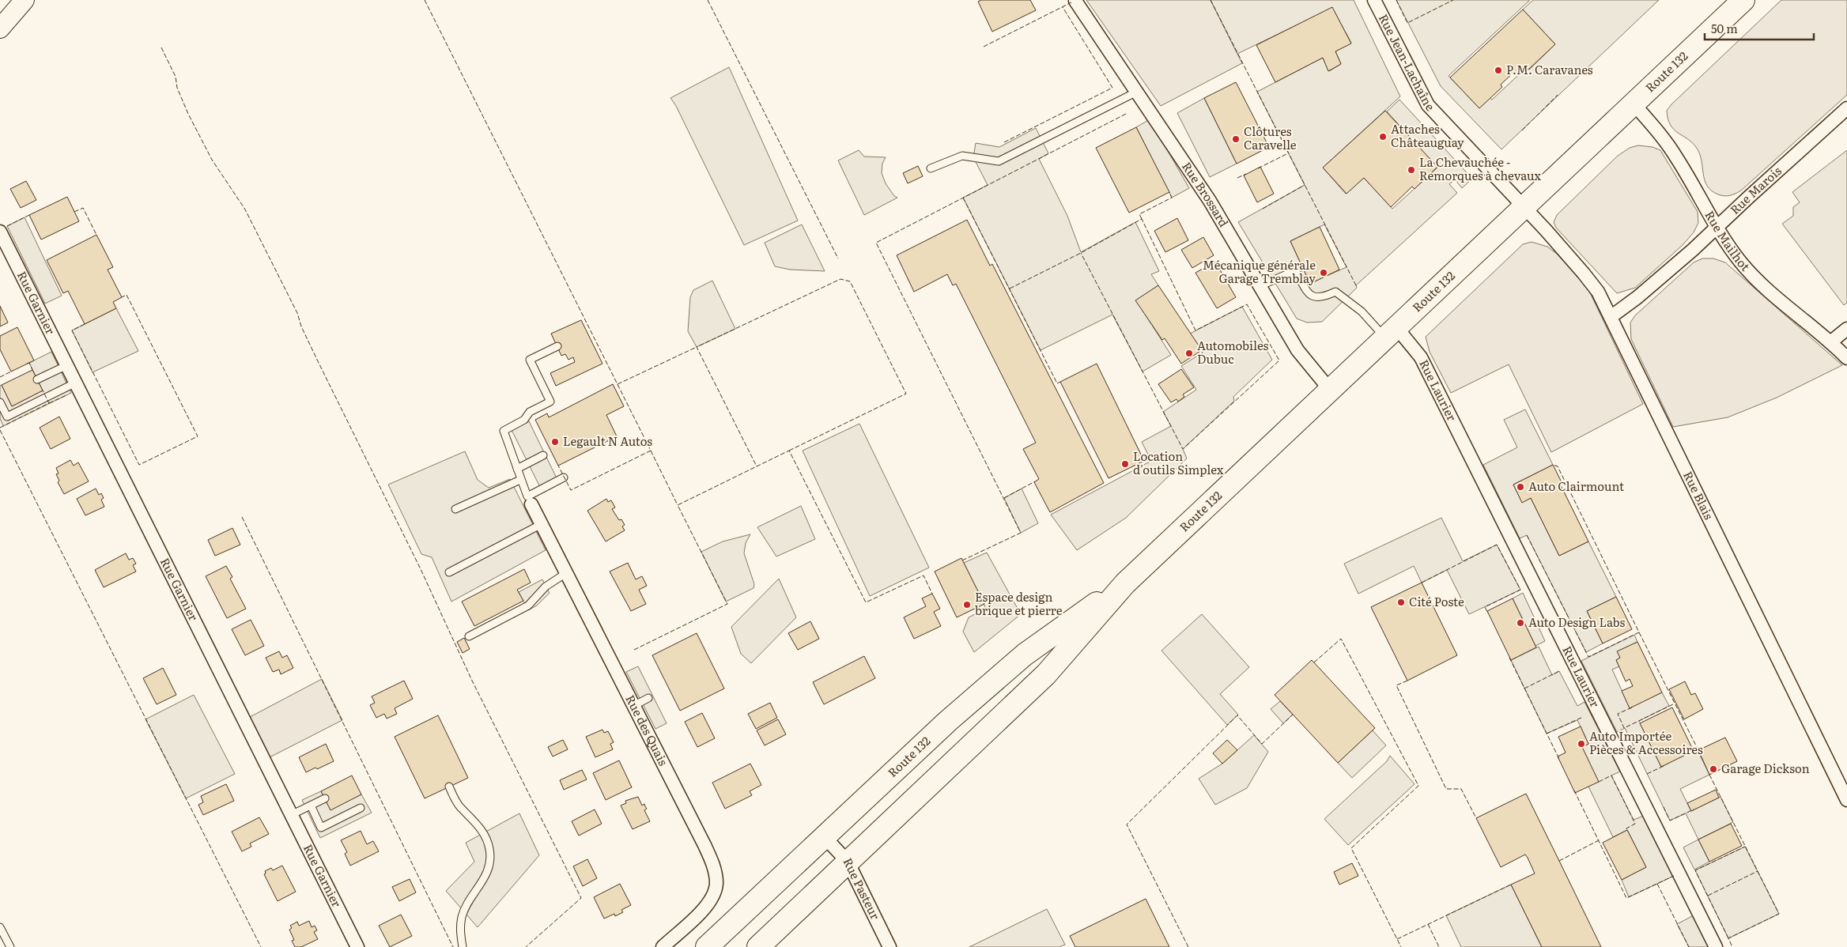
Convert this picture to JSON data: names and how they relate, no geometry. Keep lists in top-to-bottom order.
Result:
{
  "streets": {
    "highway": ["Route 132"],
    "street": [
      "Rue Jean-Lachaîne",
      "Rue Marois",
      "Rue Brossard",
      "Rue Mailhot",
      "Rue Garnier",
      "Rue Laurier",
      "Rue Blais",
      "Rue des Quais",
      "Rue Pasteur"
    ]
  },
  "crossings": [
    ["Rue Jean-Lachaîne", "Route 132"],
    ["Rue Jean-Lachaîne", "Rue Blais"],
    ["Route 132", "Rue Brossard"],
    ["Route 132", "Rue Mailhot"],
    ["Route 132", "Rue Laurier"],
    ["Route 132", "Rue Blais"],
    ["Route 132", "Rue Pasteur"],
    ["Rue Marois", "Rue Mailhot"],
    ["Rue Marois", "Rue Blais"]
  ],
  "places": [
    "P.M. Caravanes",
    "Attaches Châteauguay",
    "Clôtures Caravelle",
    "La Chevauchée - Remorques à chevaux",
    "Mécanique générale Garage Tremblay",
    "Automobiles Dubuc",
    "Legault N Autos",
    "Location d'outils Simplex",
    "Auto Clairmount",
    "Cité Poste",
    "Espace design brique et pierre",
    "Auto Design Labs",
    "Auto Importée Pièces & Accessoires",
    "Garage Dickson"
  ],
  "scale_bar": "50 m"
}
